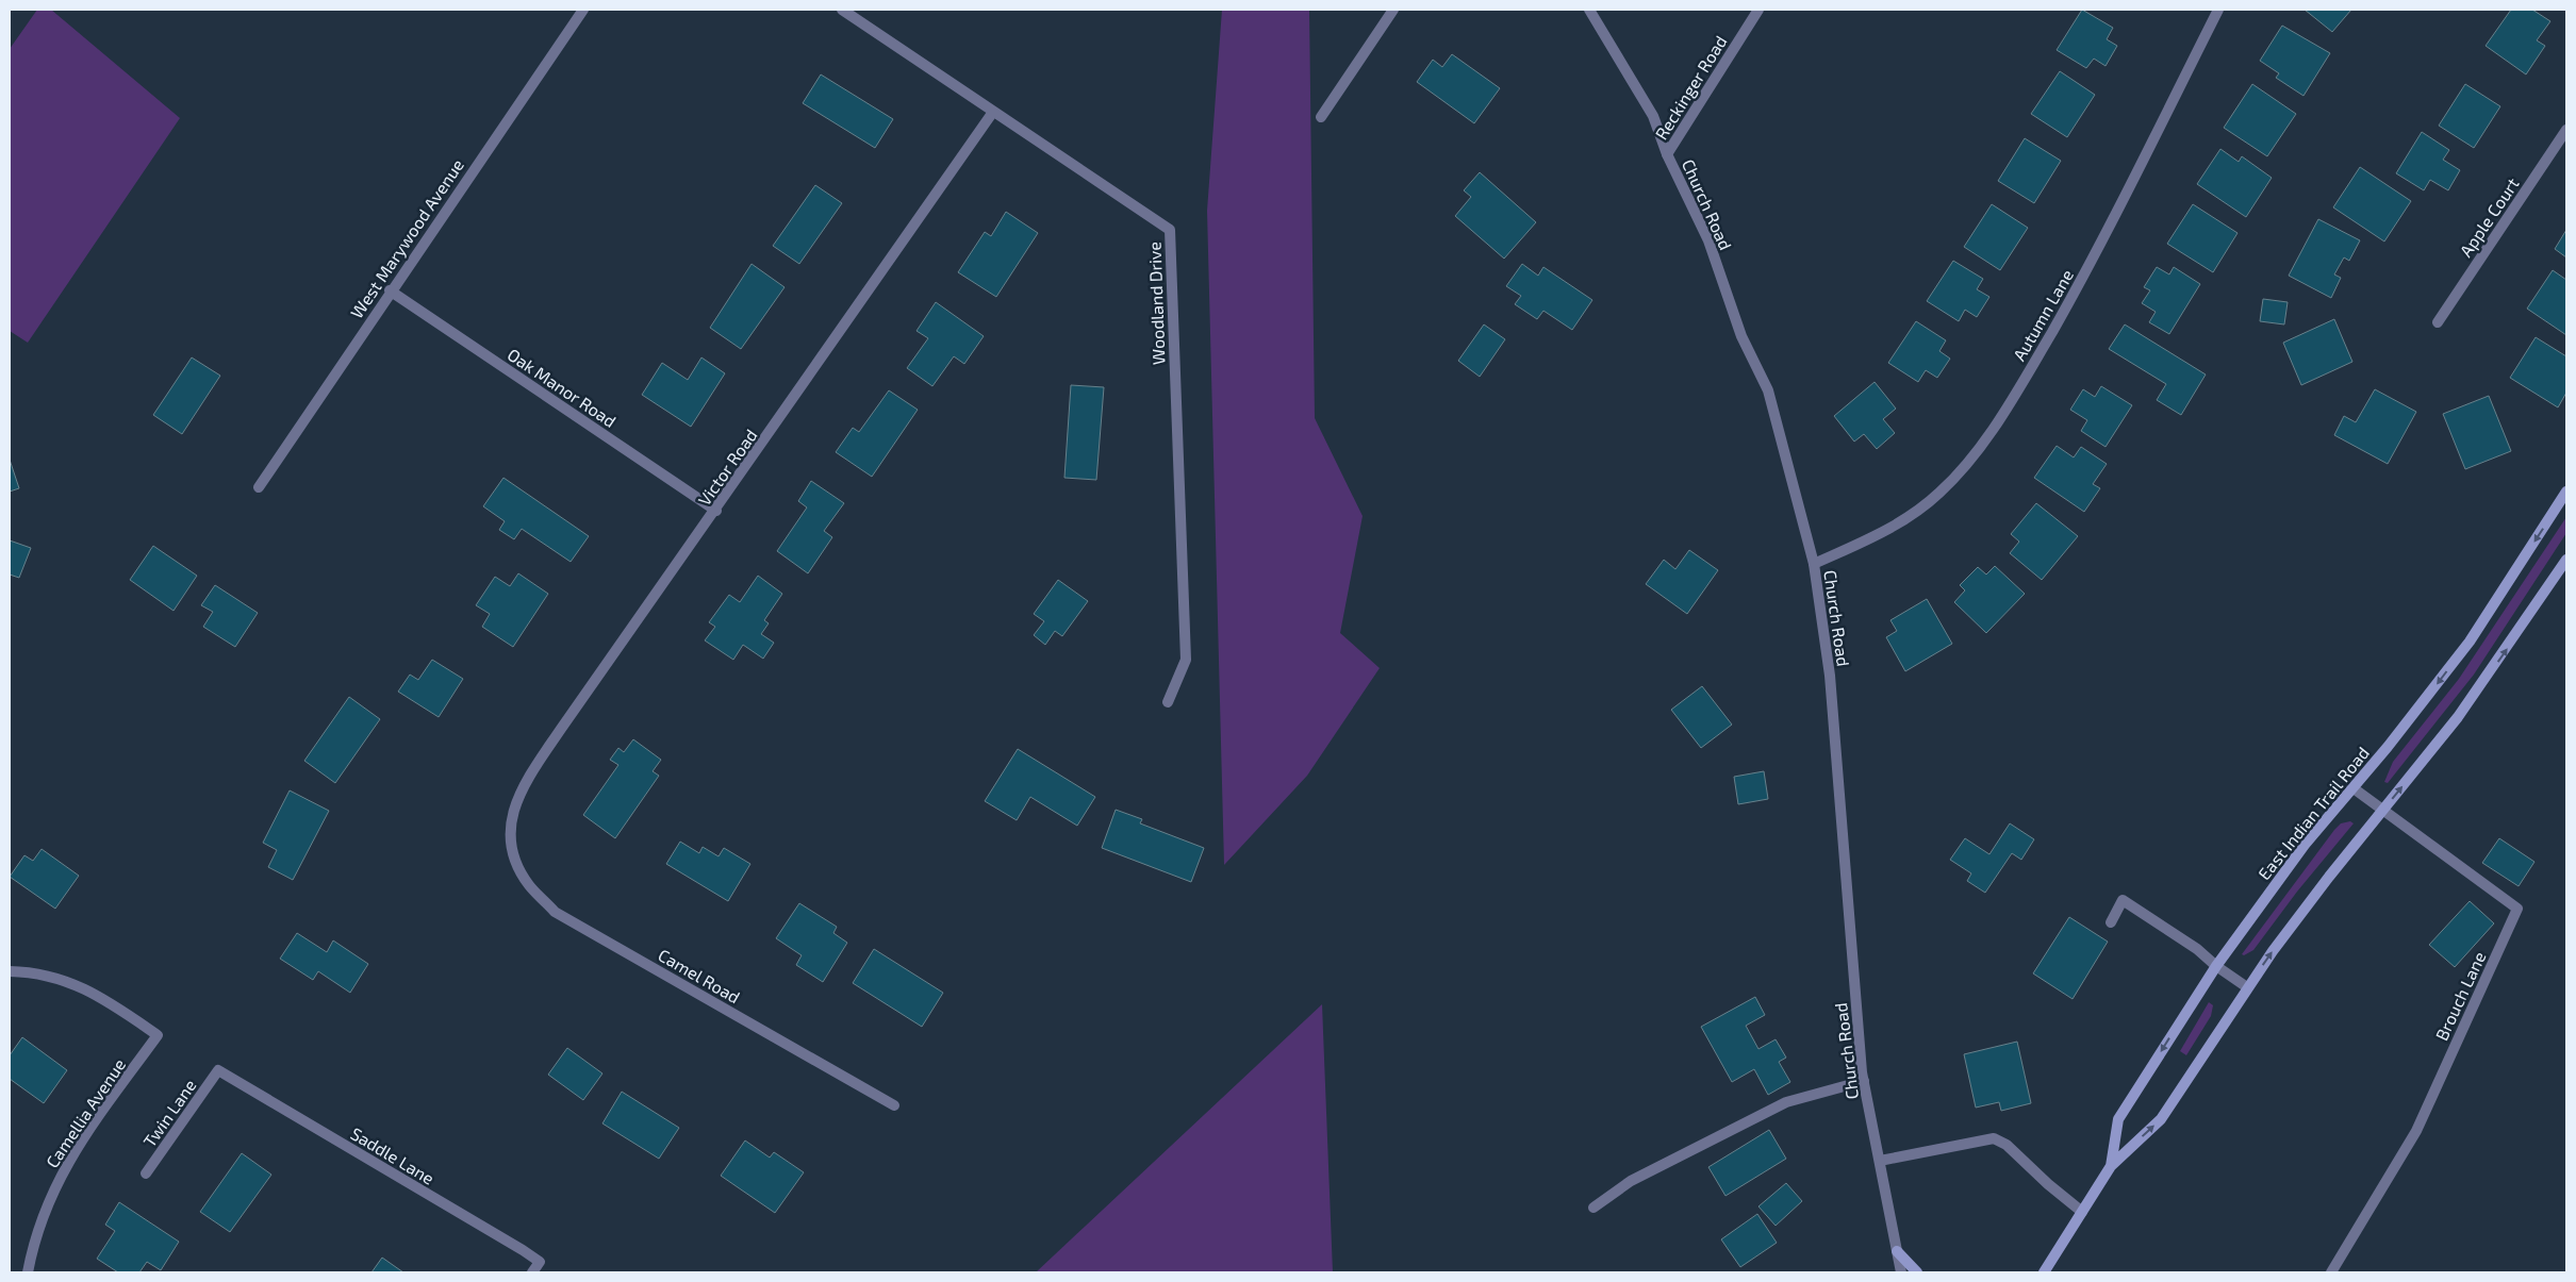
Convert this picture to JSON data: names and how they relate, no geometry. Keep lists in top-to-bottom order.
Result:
{
  "streets": {
    "main road": ["East Indian Trail Road"],
    "street": [
      "Reckinger Road",
      "Church Road",
      "Apple Court",
      "West Marywood Avenue",
      "Woodland Drive",
      "Autumn Lane",
      "Oak Manor Road",
      "Victor Road",
      "Camel Road",
      "Brouch Lane",
      "Camellia Avenue",
      "Twin Lane",
      "Saddle Lane"
    ]
  },
  "crossings": [
    ["Reckinger Road", "Church Road"],
    ["Church Road", "Autumn Lane"],
    ["West Marywood Avenue", "Oak Manor Road"],
    ["Woodland Drive", "Victor Road"],
    ["Oak Manor Road", "Victor Road"],
    ["Victor Road", "Camel Road"],
    ["East Indian Trail Road", "Brouch Lane"],
    ["Twin Lane", "Saddle Lane"]
  ]
}
